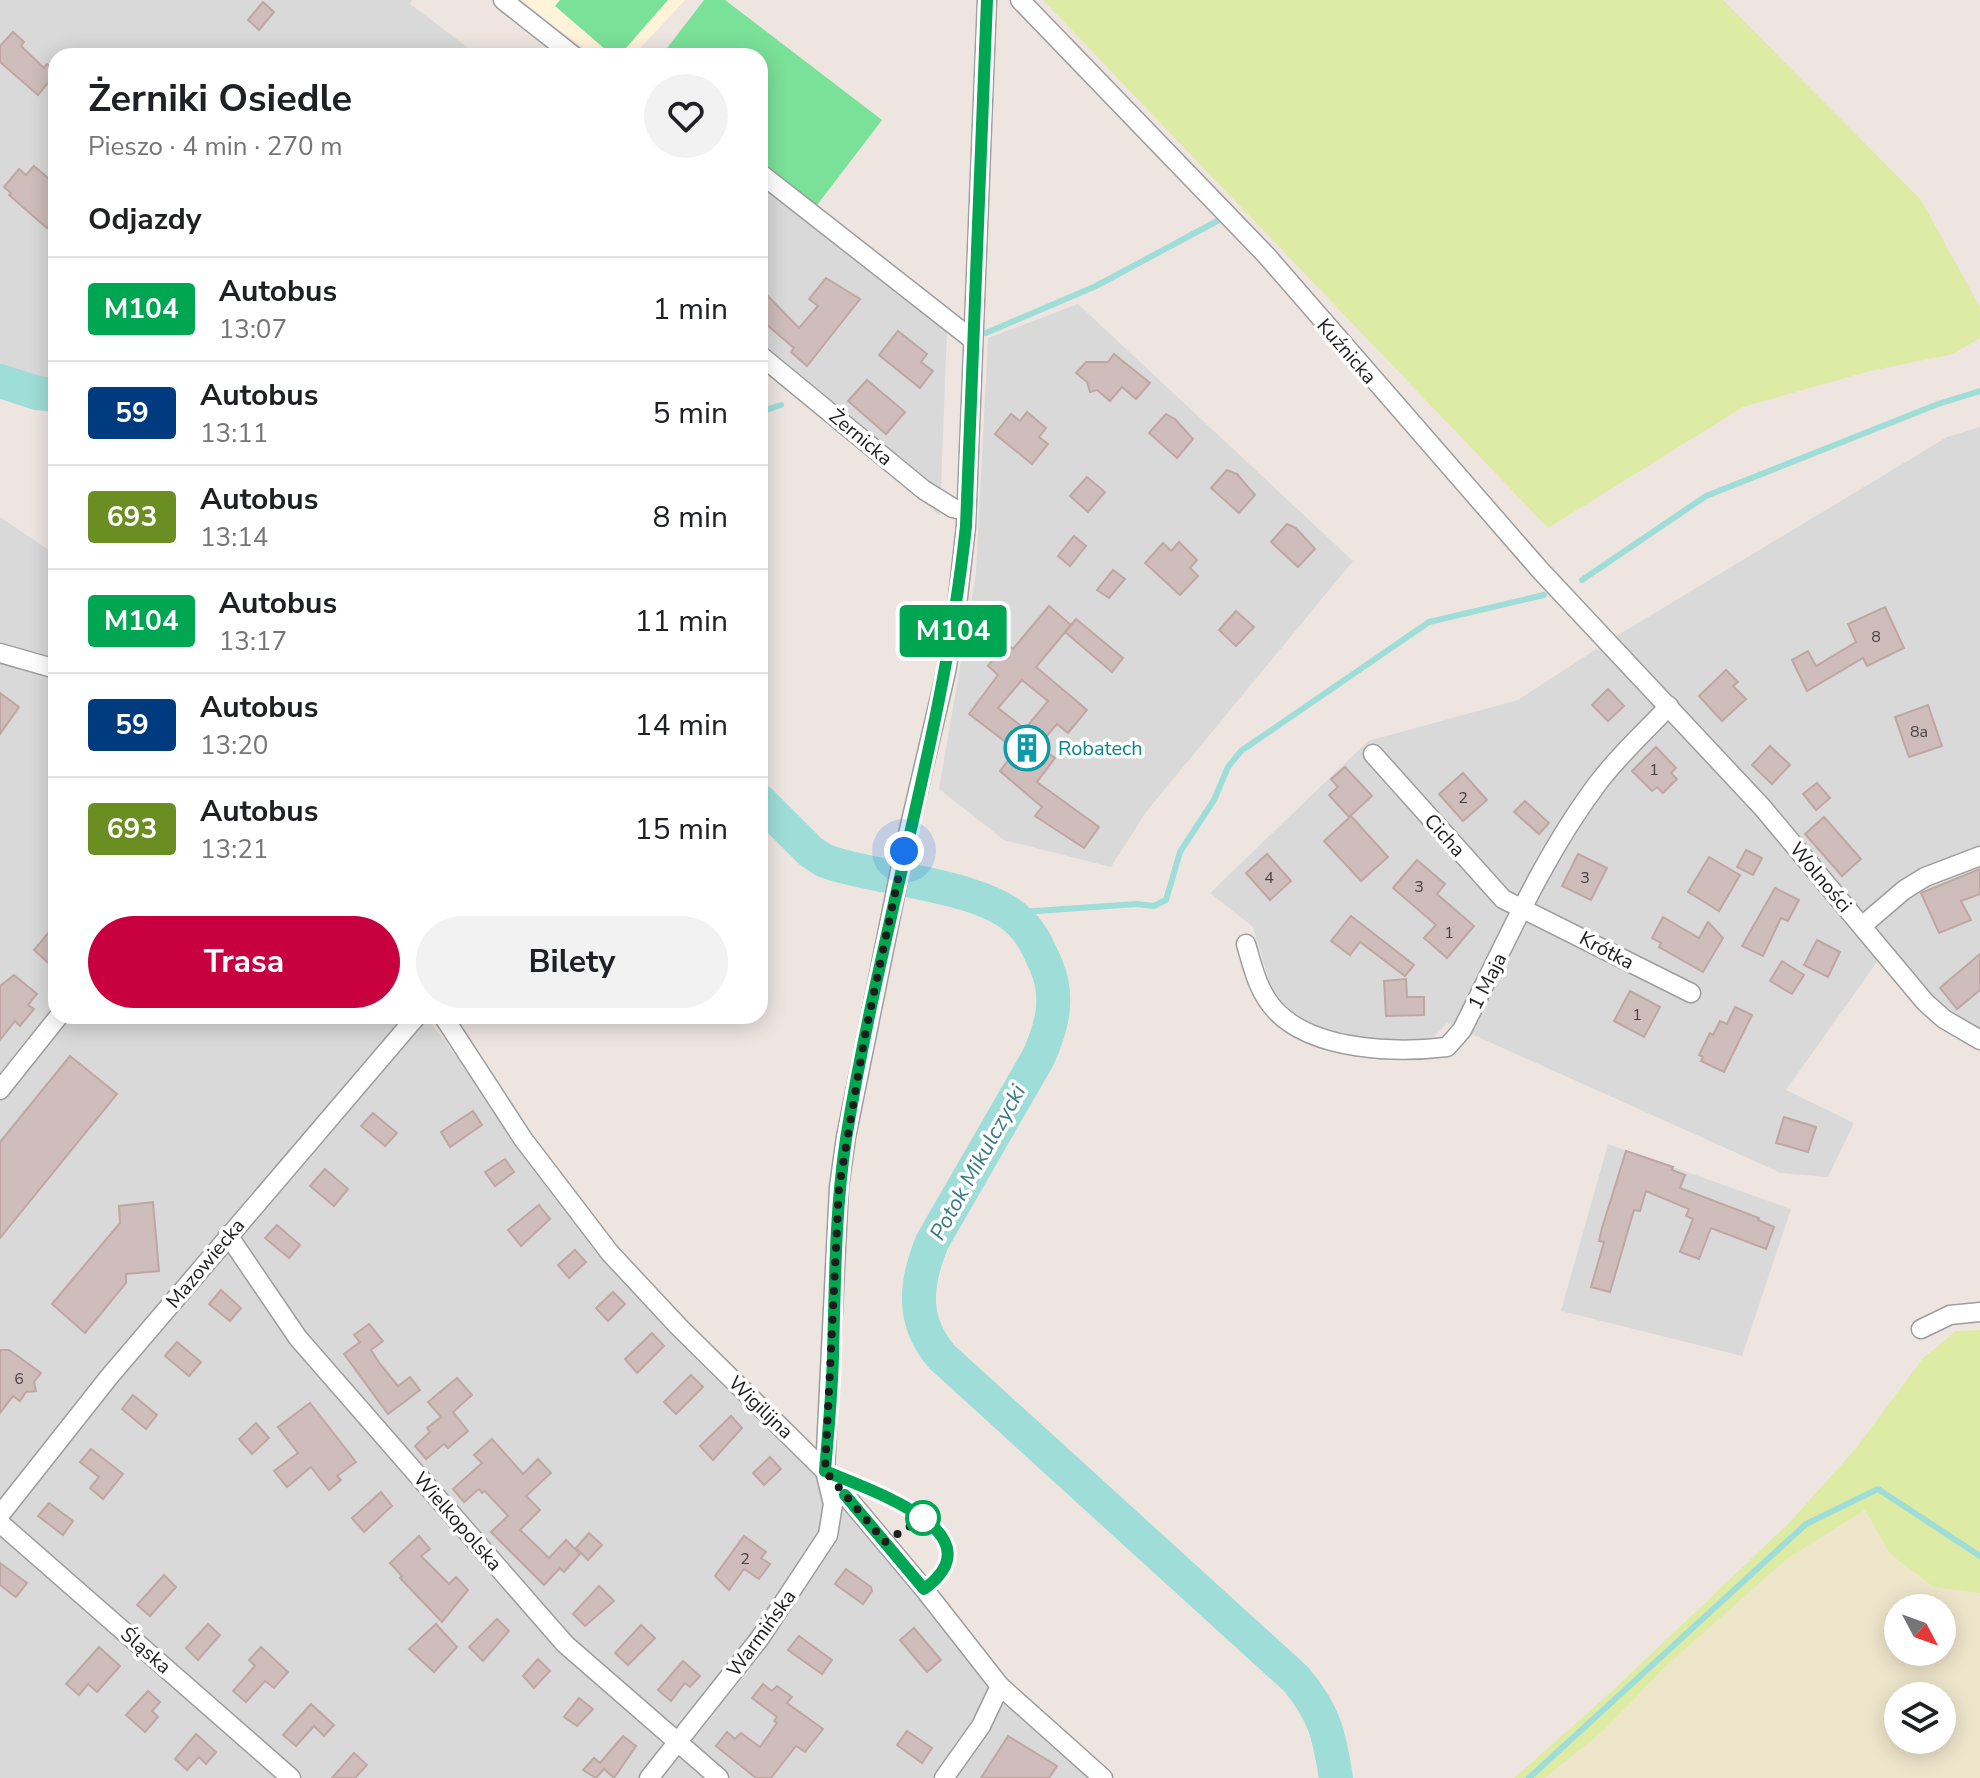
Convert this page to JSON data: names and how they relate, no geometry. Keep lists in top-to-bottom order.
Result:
{
  "streets": {
    "street": [
      "Kuźnicka",
      "Żernicka",
      "Cicha",
      "Wolności",
      "Krótka",
      "1 Maja",
      "Mazowiecka",
      "Wigilijna",
      "Wielkopolska",
      "Warmińska",
      "Śląska"
    ]
  },
  "crossings": [
    ["Kuźnicka", "Wolności"],
    ["Kuźnicka", "1 Maja"],
    ["Cicha", "Krótka"],
    ["Cicha", "1 Maja"],
    ["Wolności", "1 Maja"],
    ["Krótka", "1 Maja"],
    ["Mazowiecka", "Wielkopolska"],
    ["Wigilijna", "Warmińska"],
    ["Wielkopolska", "Warmińska"]
  ],
  "water": ["Potok Mikulczycki"],
  "places": {
    "building": ["Robatech"]
  },
  "lines": ["bus line M104"],
  "house_numbers": [
    "8",
    "8a",
    "1",
    "2",
    "4",
    "3",
    "3",
    "1",
    "1",
    "6",
    "2"
  ],
  "north": "bottom right",
  "page": {
    "on_map": "M104",
    "heading": [
      ["Żerniki Osiedle", "Pieszo · 4 min · 270 m"],
      "Odjazdy"
    ],
    "list": [
      {
        "mark": "M104",
        "name": "Autobus",
        "note": "13:07",
        "value": "1 min"
      },
      {
        "mark": "59",
        "name": "Autobus",
        "note": "13:11",
        "value": "5 min"
      },
      {
        "mark": "693",
        "name": "Autobus",
        "note": "13:14",
        "value": "8 min"
      },
      {
        "mark": "M104",
        "name": "Autobus",
        "note": "13:17",
        "value": "11 min"
      },
      {
        "mark": "59",
        "name": "Autobus",
        "note": "13:20",
        "value": "14 min"
      },
      {
        "mark": "693",
        "name": "Autobus",
        "note": "13:21",
        "value": "15 min"
      }
    ],
    "buttons": ["Trasa", "Bilety"]
  }
}
